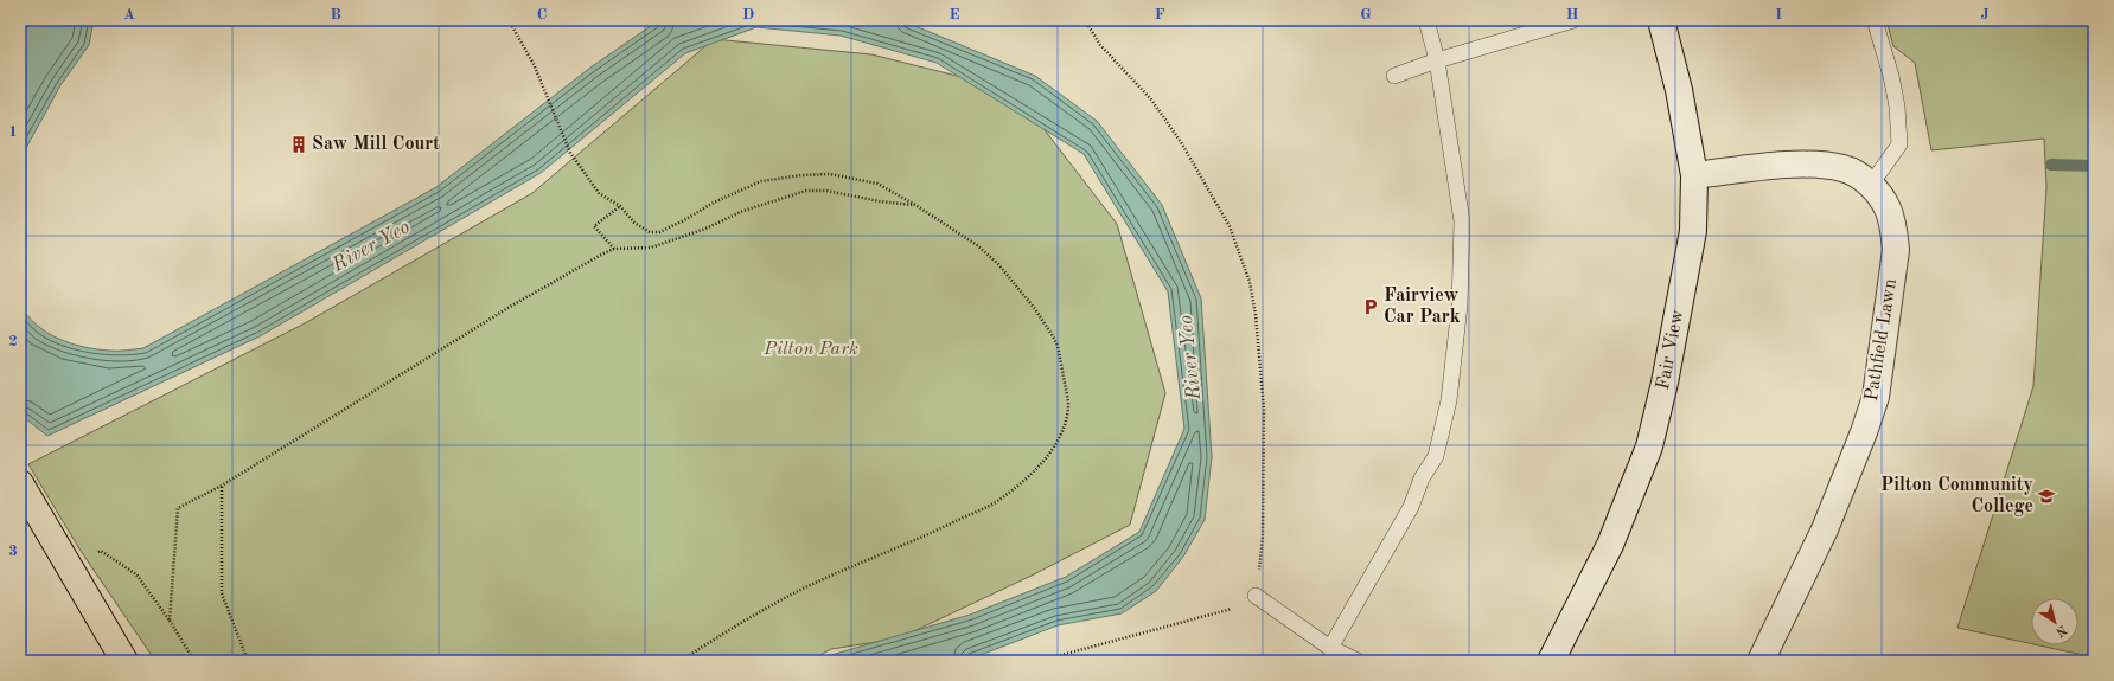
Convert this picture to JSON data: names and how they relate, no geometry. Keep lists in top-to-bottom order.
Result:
{
  "streets": {
    "street": ["Pathfield Lawn", "Fair View"]
  },
  "crossings": [
    ["Pathfield Lawn", "Fair View"]
  ],
  "water": ["River Yeo"],
  "parks": ["Pilton Park"],
  "places": {
    "building": ["Saw Mill Court"],
    "parking": ["Fairview Car Park"],
    "school or university": ["Pilton Community College"]
  },
  "north": "bottom right",
  "grid": {
    "columns": [
      "A",
      "B",
      "C",
      "D",
      "E",
      "F",
      "G",
      "H",
      "I",
      "J"
    ],
    "rows": ["1", "2", "3"]
  }
}
